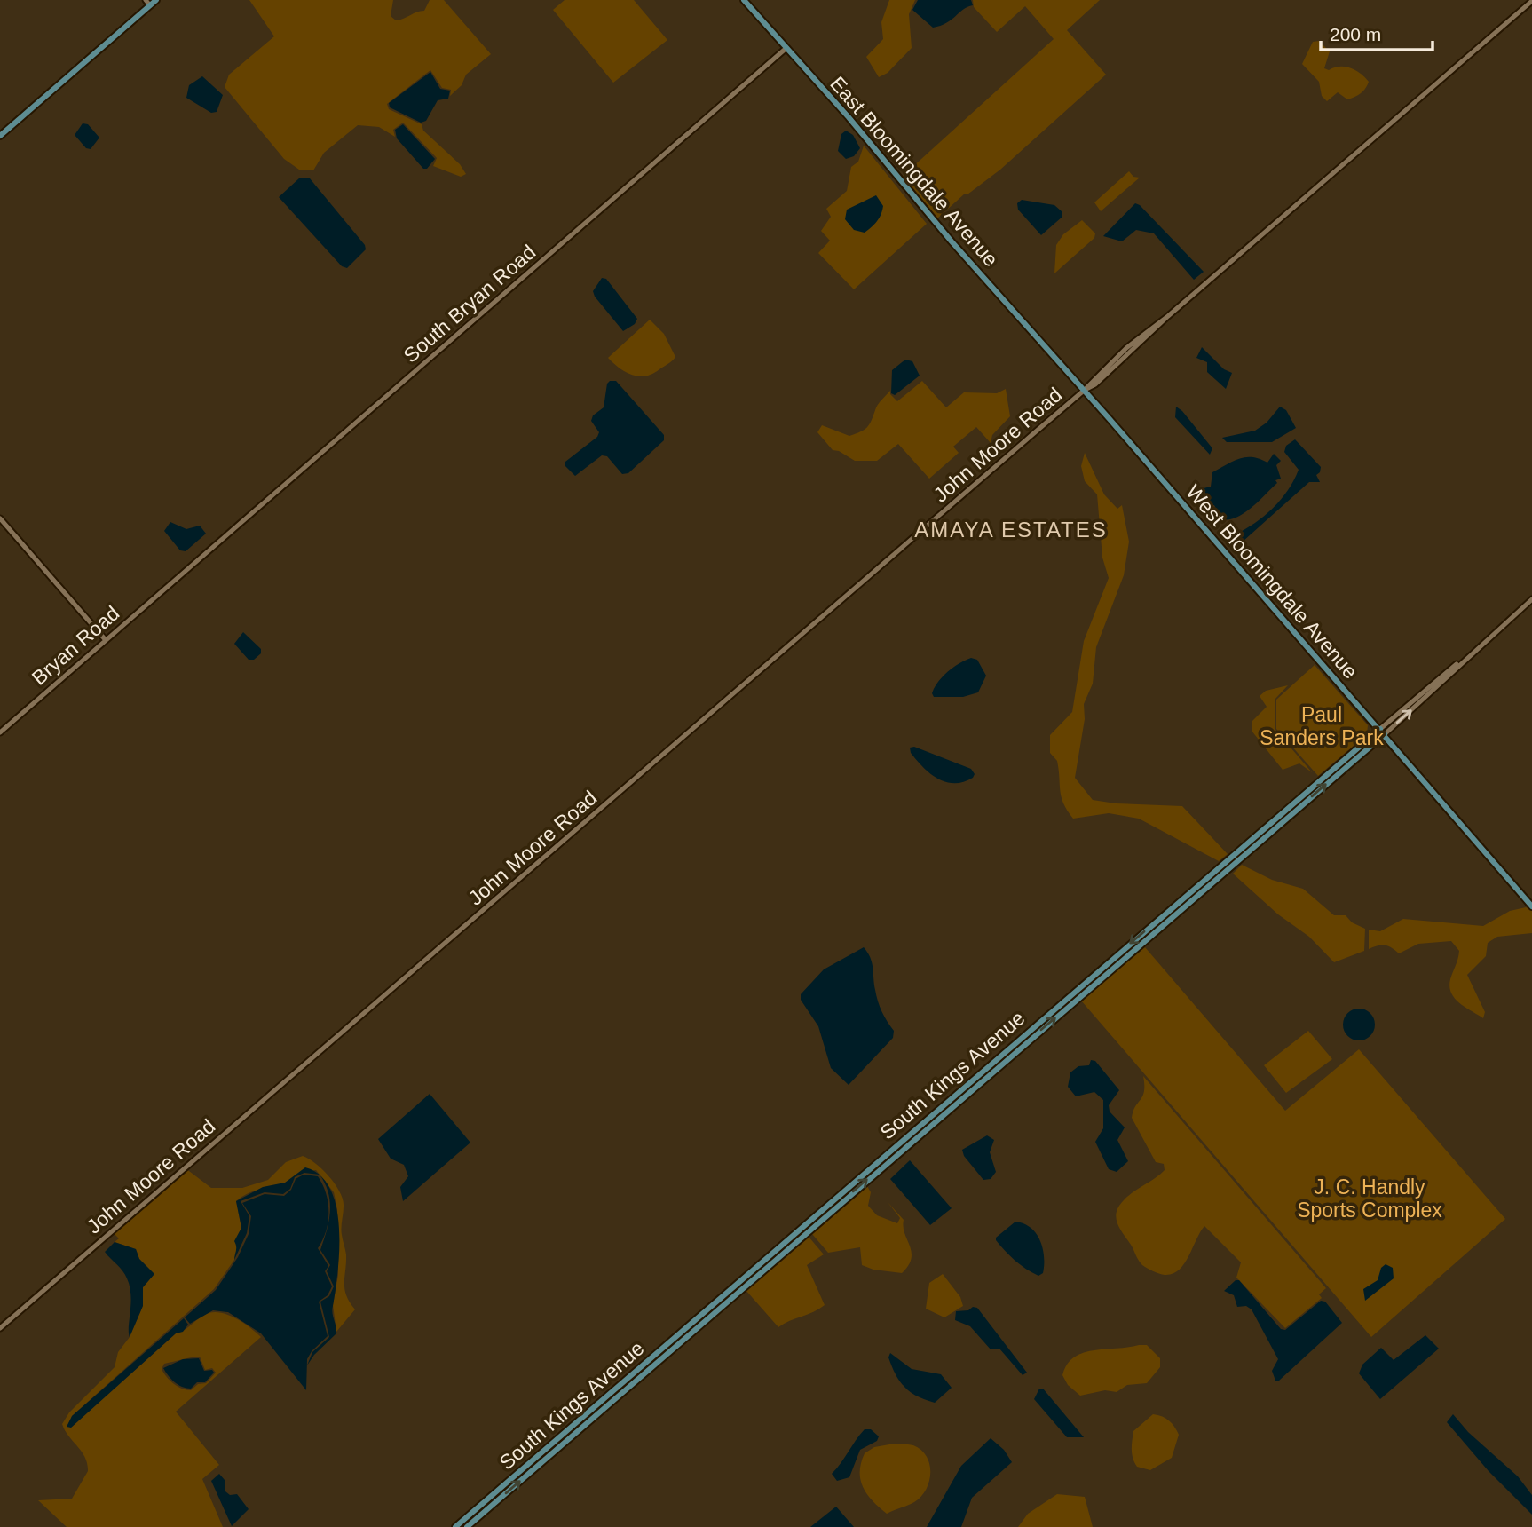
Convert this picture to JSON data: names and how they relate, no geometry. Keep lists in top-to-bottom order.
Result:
{
  "streets": {
    "main road": ["East Bloomingdale Avenue", "West Bloomingdale Avenue", "South Kings Avenue"],
    "street": ["South Bryan Road", "John Moore Road", "Bryan Road"]
  },
  "crossings": [
    ["East Bloomingdale Avenue", "South Bryan Road"],
    ["East Bloomingdale Avenue", "West Bloomingdale Avenue"],
    ["South Bryan Road", "Bryan Road"],
    ["John Moore Road", "West Bloomingdale Avenue"],
    ["West Bloomingdale Avenue", "South Kings Avenue"]
  ],
  "districts": ["AMAYA ESTATES"],
  "parks": ["Paul Sanders Park", "J. C. Handly Sports Complex"],
  "scale_bar": "200 m"
}
